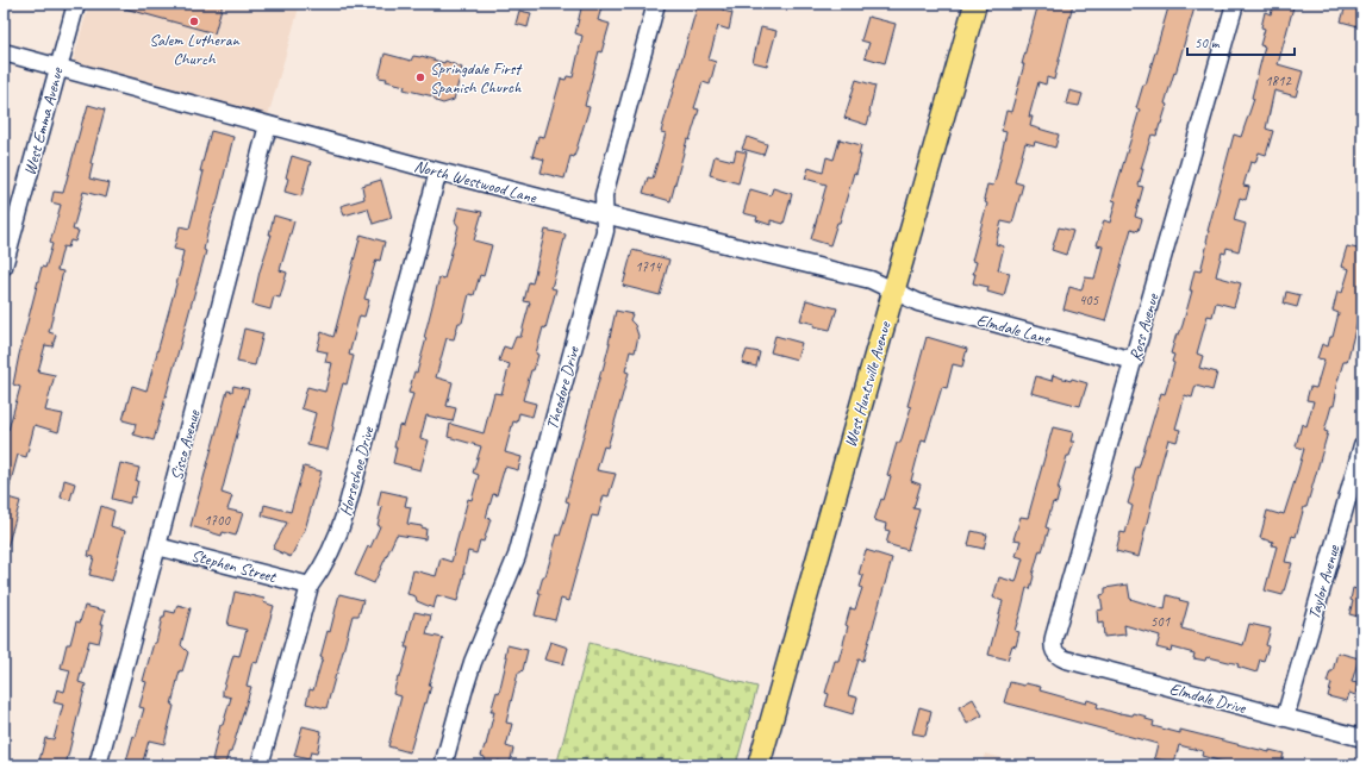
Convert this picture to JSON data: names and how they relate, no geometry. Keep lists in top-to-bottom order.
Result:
{
  "streets": {
    "main road": ["West Huntsville Avenue"],
    "street": [
      "West Emma Avenue",
      "North Westwood Lane",
      "Ross Avenue",
      "Elmdale Lane",
      "Theodore Drive",
      "Sisco Avenue",
      "Horseshoe Drive",
      "Stephen Street",
      "Taylor Avenue",
      "Elmdale Drive"
    ]
  },
  "crossings": [
    ["West Emma Avenue", "North Westwood Lane"],
    ["North Westwood Lane", "Elmdale Lane"],
    ["North Westwood Lane", "West Huntsville Avenue"],
    ["North Westwood Lane", "Theodore Drive"],
    ["North Westwood Lane", "Sisco Avenue"],
    ["North Westwood Lane", "Horseshoe Drive"],
    ["Ross Avenue", "Elmdale Lane"],
    ["Ross Avenue", "Elmdale Drive"],
    ["Elmdale Lane", "West Huntsville Avenue"],
    ["Sisco Avenue", "Stephen Street"],
    ["Horseshoe Drive", "Stephen Street"],
    ["Taylor Avenue", "Elmdale Drive"]
  ],
  "places": ["Salem Lutheran Church", "Springdale First Spanish Church"],
  "house_numbers": [
    "1812",
    "1714",
    "405",
    "1700",
    "501"
  ],
  "scale_bar": "50 m"
}
